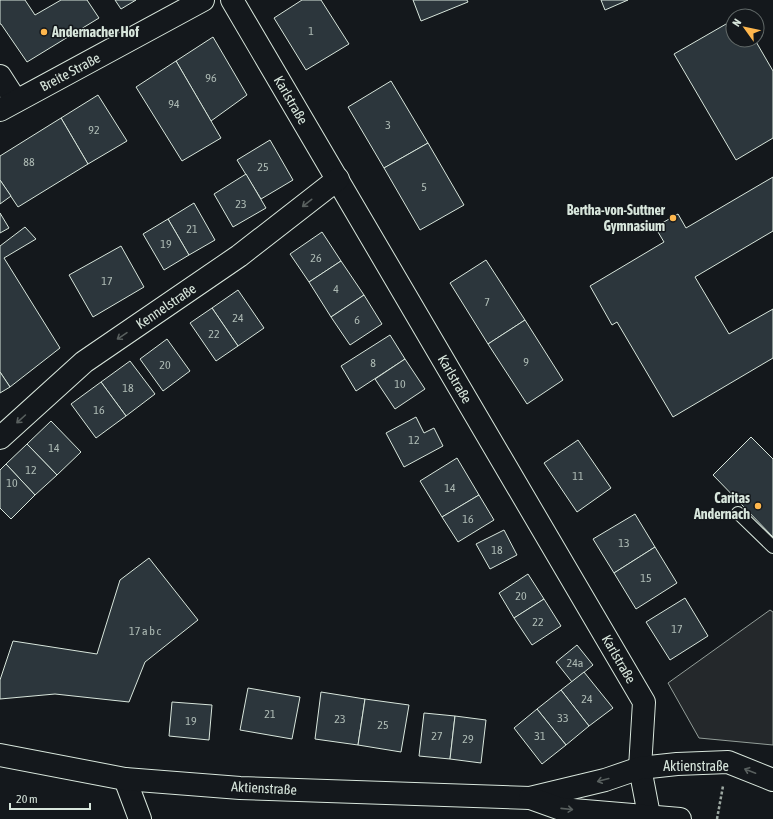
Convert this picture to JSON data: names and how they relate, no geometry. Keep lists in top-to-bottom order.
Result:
{
  "streets": {
    "street": [
      "Breite Straße",
      "Karlstraße",
      "Kennelstraße",
      "Aktienstraße"
    ]
  },
  "crossings": [
    ["Karlstraße", "Kennelstraße"],
    ["Karlstraße", "Aktienstraße"]
  ],
  "one_way": ["Kennelstraße"],
  "places": ["Andernacher Hof", "Bertha-von-Suttner Gymnasium", "Caritas Andernach"],
  "house_numbers": [
    "1",
    "96",
    "94",
    "3",
    "92",
    "88",
    "25",
    "5",
    "23",
    "21",
    "19",
    "26",
    "17",
    "4",
    "7",
    "24",
    "6",
    "22",
    "9",
    "8",
    "20",
    "10",
    "18",
    "16",
    "12",
    "14",
    "12",
    "11",
    "10",
    "14",
    "16",
    "13",
    "18",
    "15",
    "20",
    "22",
    "17",
    "17 a b c",
    "24a",
    "24",
    "21",
    "33",
    "23",
    "19",
    "25",
    "27",
    "31",
    "29"
  ],
  "scale_bar": "20 m",
  "north": "top left"
}
